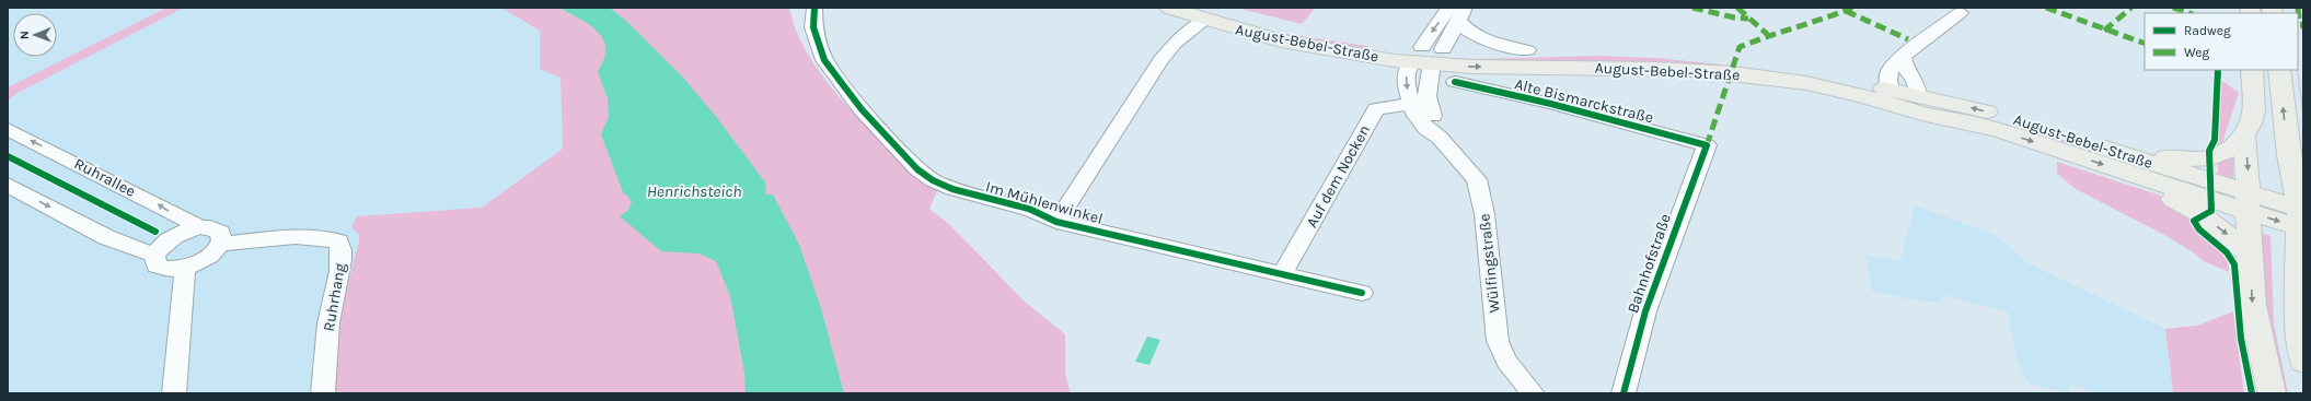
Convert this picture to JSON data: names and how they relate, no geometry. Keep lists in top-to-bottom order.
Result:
{
  "streets": {
    "main road": ["August-Bebel-Straße"],
    "street": [
      "Alte Bismarckstraße",
      "Auf dem Nocken",
      "Ruhrallee",
      "Im Mühlenwinkel",
      "Wülfingstraße",
      "Bahnhofstraße",
      "Ruhrhang"
    ]
  },
  "crossings": [
    ["August-Bebel-Straße", "Im Mühlenwinkel"],
    ["August-Bebel-Straße", "Wülfingstraße"],
    ["Alte Bismarckstraße", "Bahnhofstraße"],
    ["Auf dem Nocken", "Im Mühlenwinkel"],
    ["Auf dem Nocken", "Wülfingstraße"],
    ["Ruhrallee", "Ruhrhang"]
  ],
  "water": ["Henrichsteich"],
  "legend": ["Radweg", "Weg"],
  "north": "left"
}
